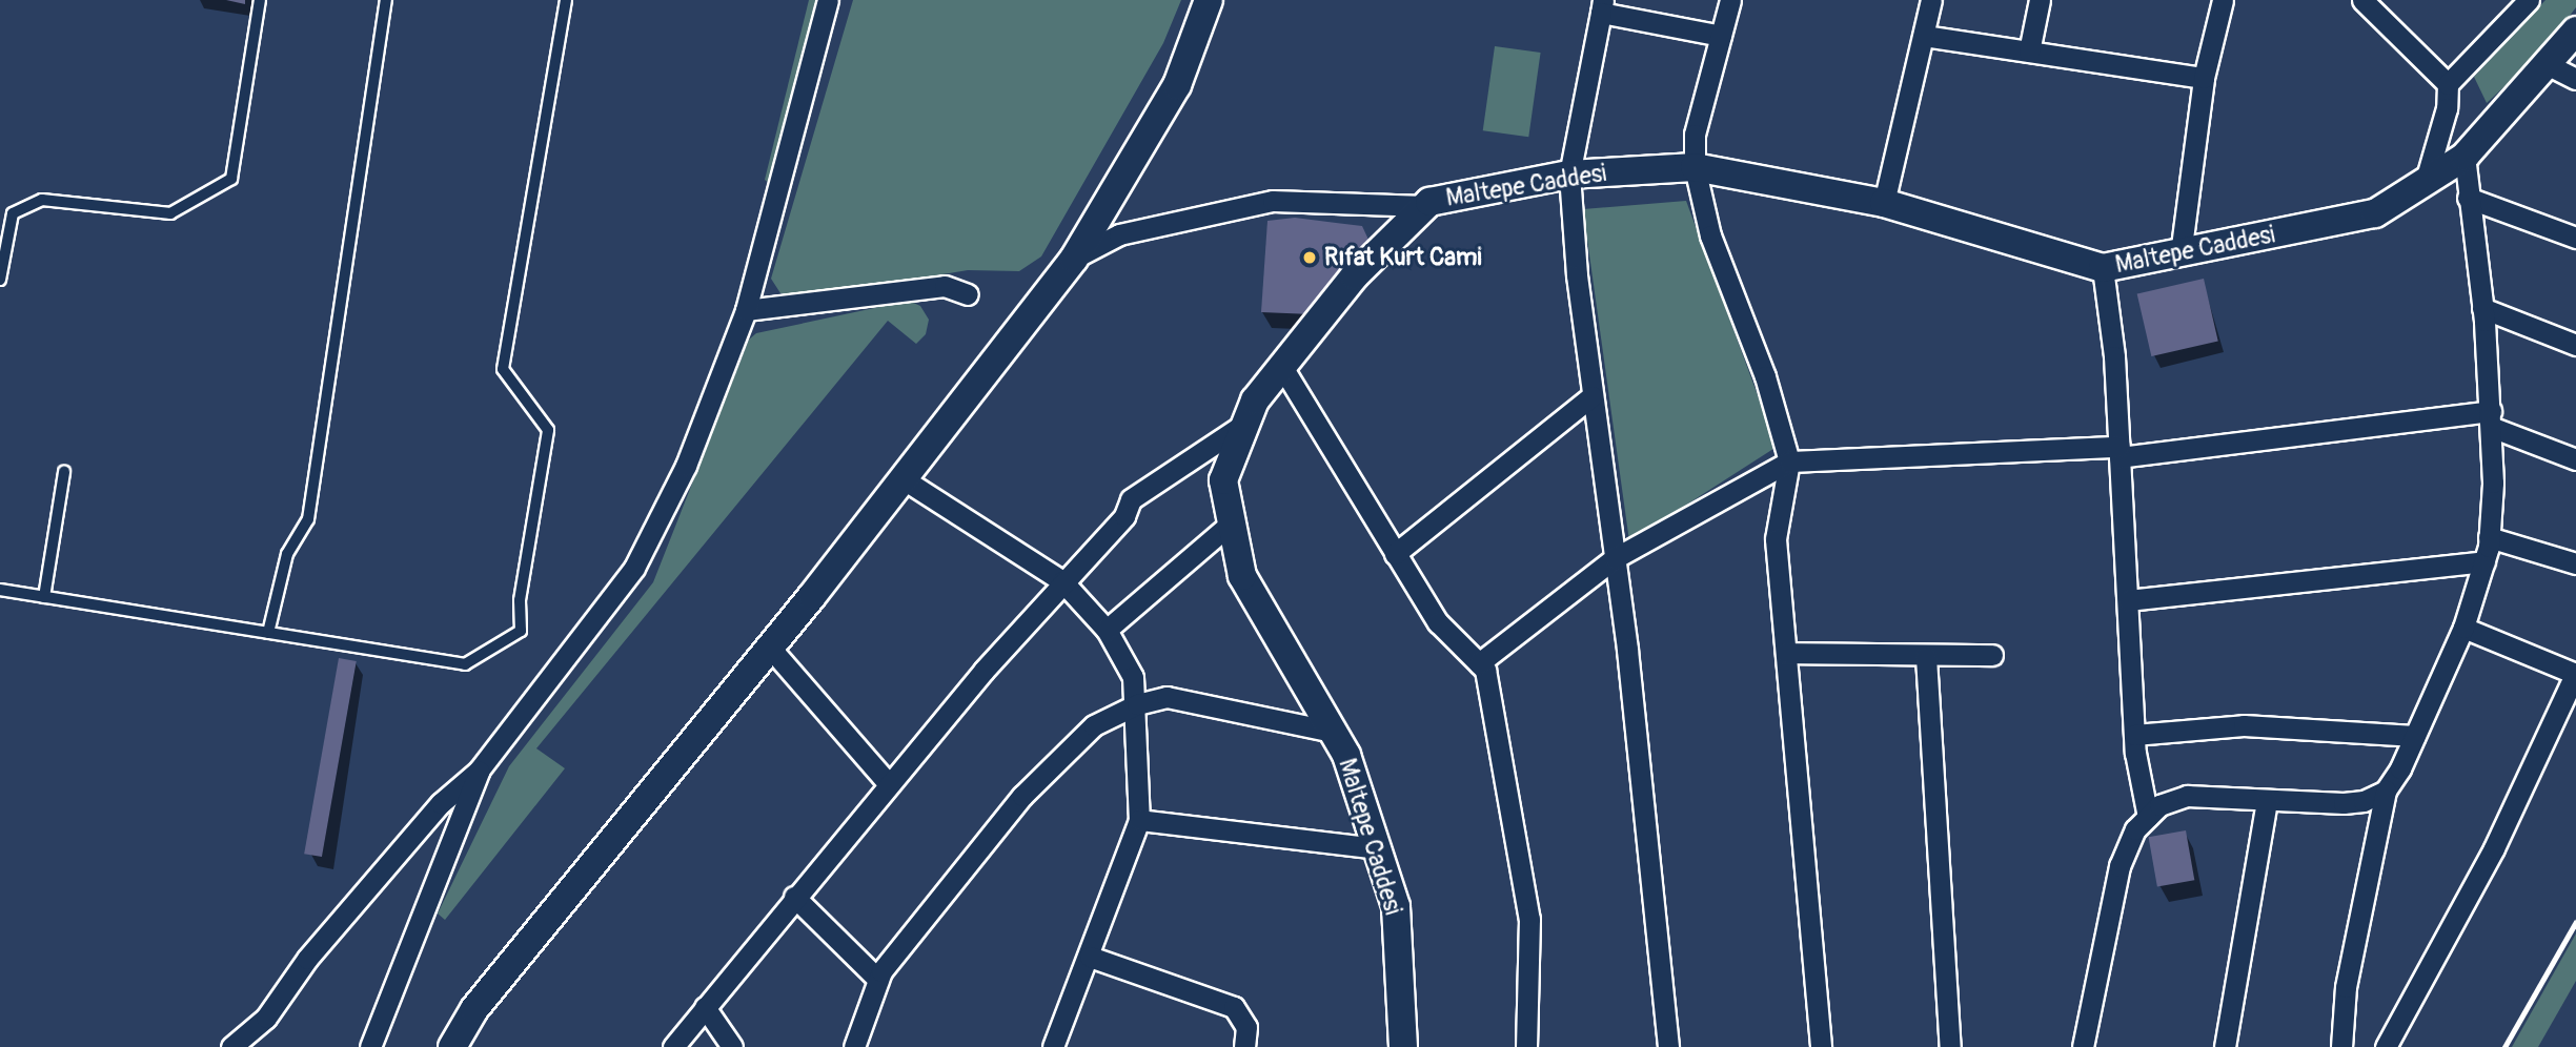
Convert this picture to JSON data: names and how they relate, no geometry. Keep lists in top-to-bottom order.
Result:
{
  "streets": {
    "street": ["Maltepe Caddesi"]
  },
  "places": ["Rıfat Kurt Cami"]
}
